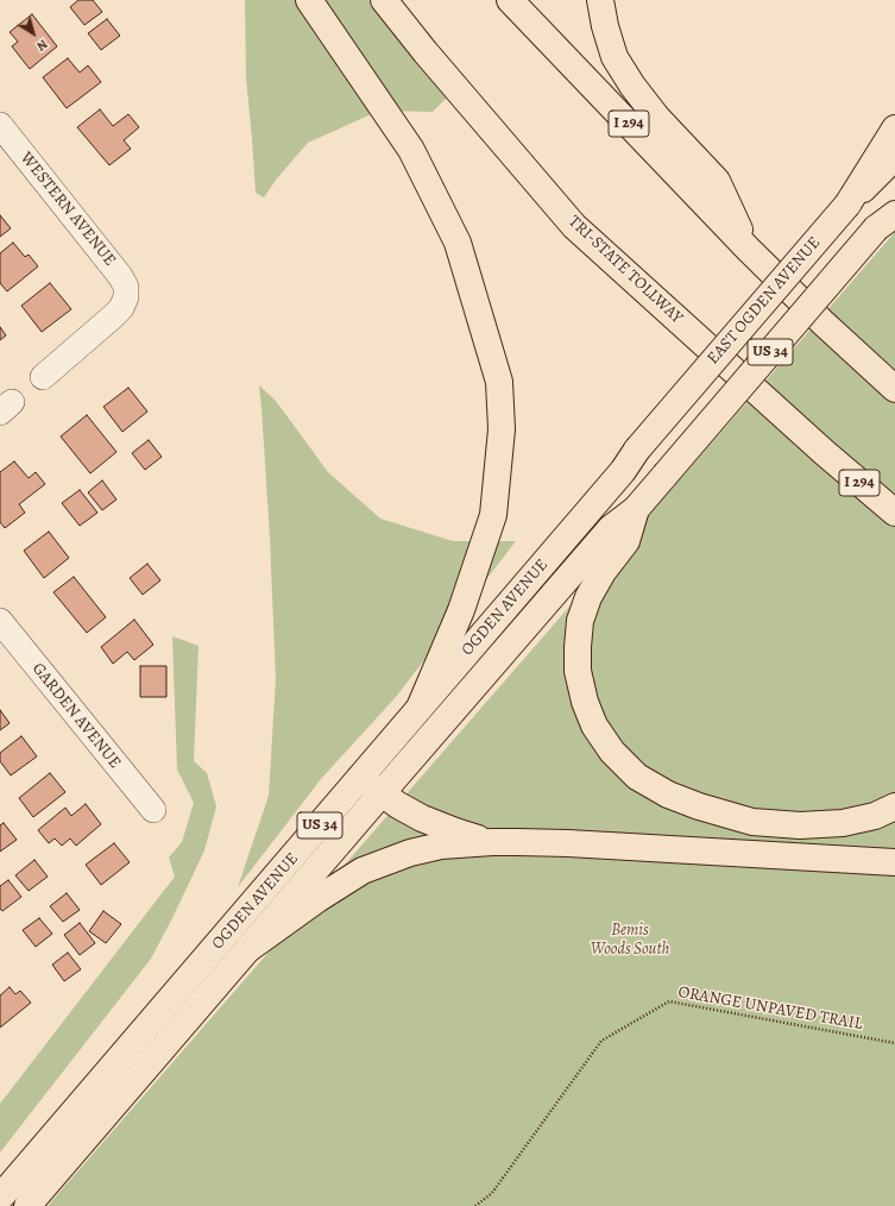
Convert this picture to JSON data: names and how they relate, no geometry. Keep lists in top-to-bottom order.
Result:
{
  "streets": {
    "main road": [
      "I 294",
      "TRI-STATE TOLLWAY",
      "EAST OGDEN AVENUE",
      "US 34",
      "OGDEN AVENUE"
    ],
    "street": ["WESTERN AVENUE", "GARDEN AVENUE"],
    "path": ["ORANGE UNPAVED TRAIL"]
  },
  "crossings": [
    ["EAST OGDEN AVENUE", "OGDEN AVENUE"],
    ["US 34", "OGDEN AVENUE"]
  ],
  "parks": ["Bemis Woods South"],
  "north": "bottom right"
}
